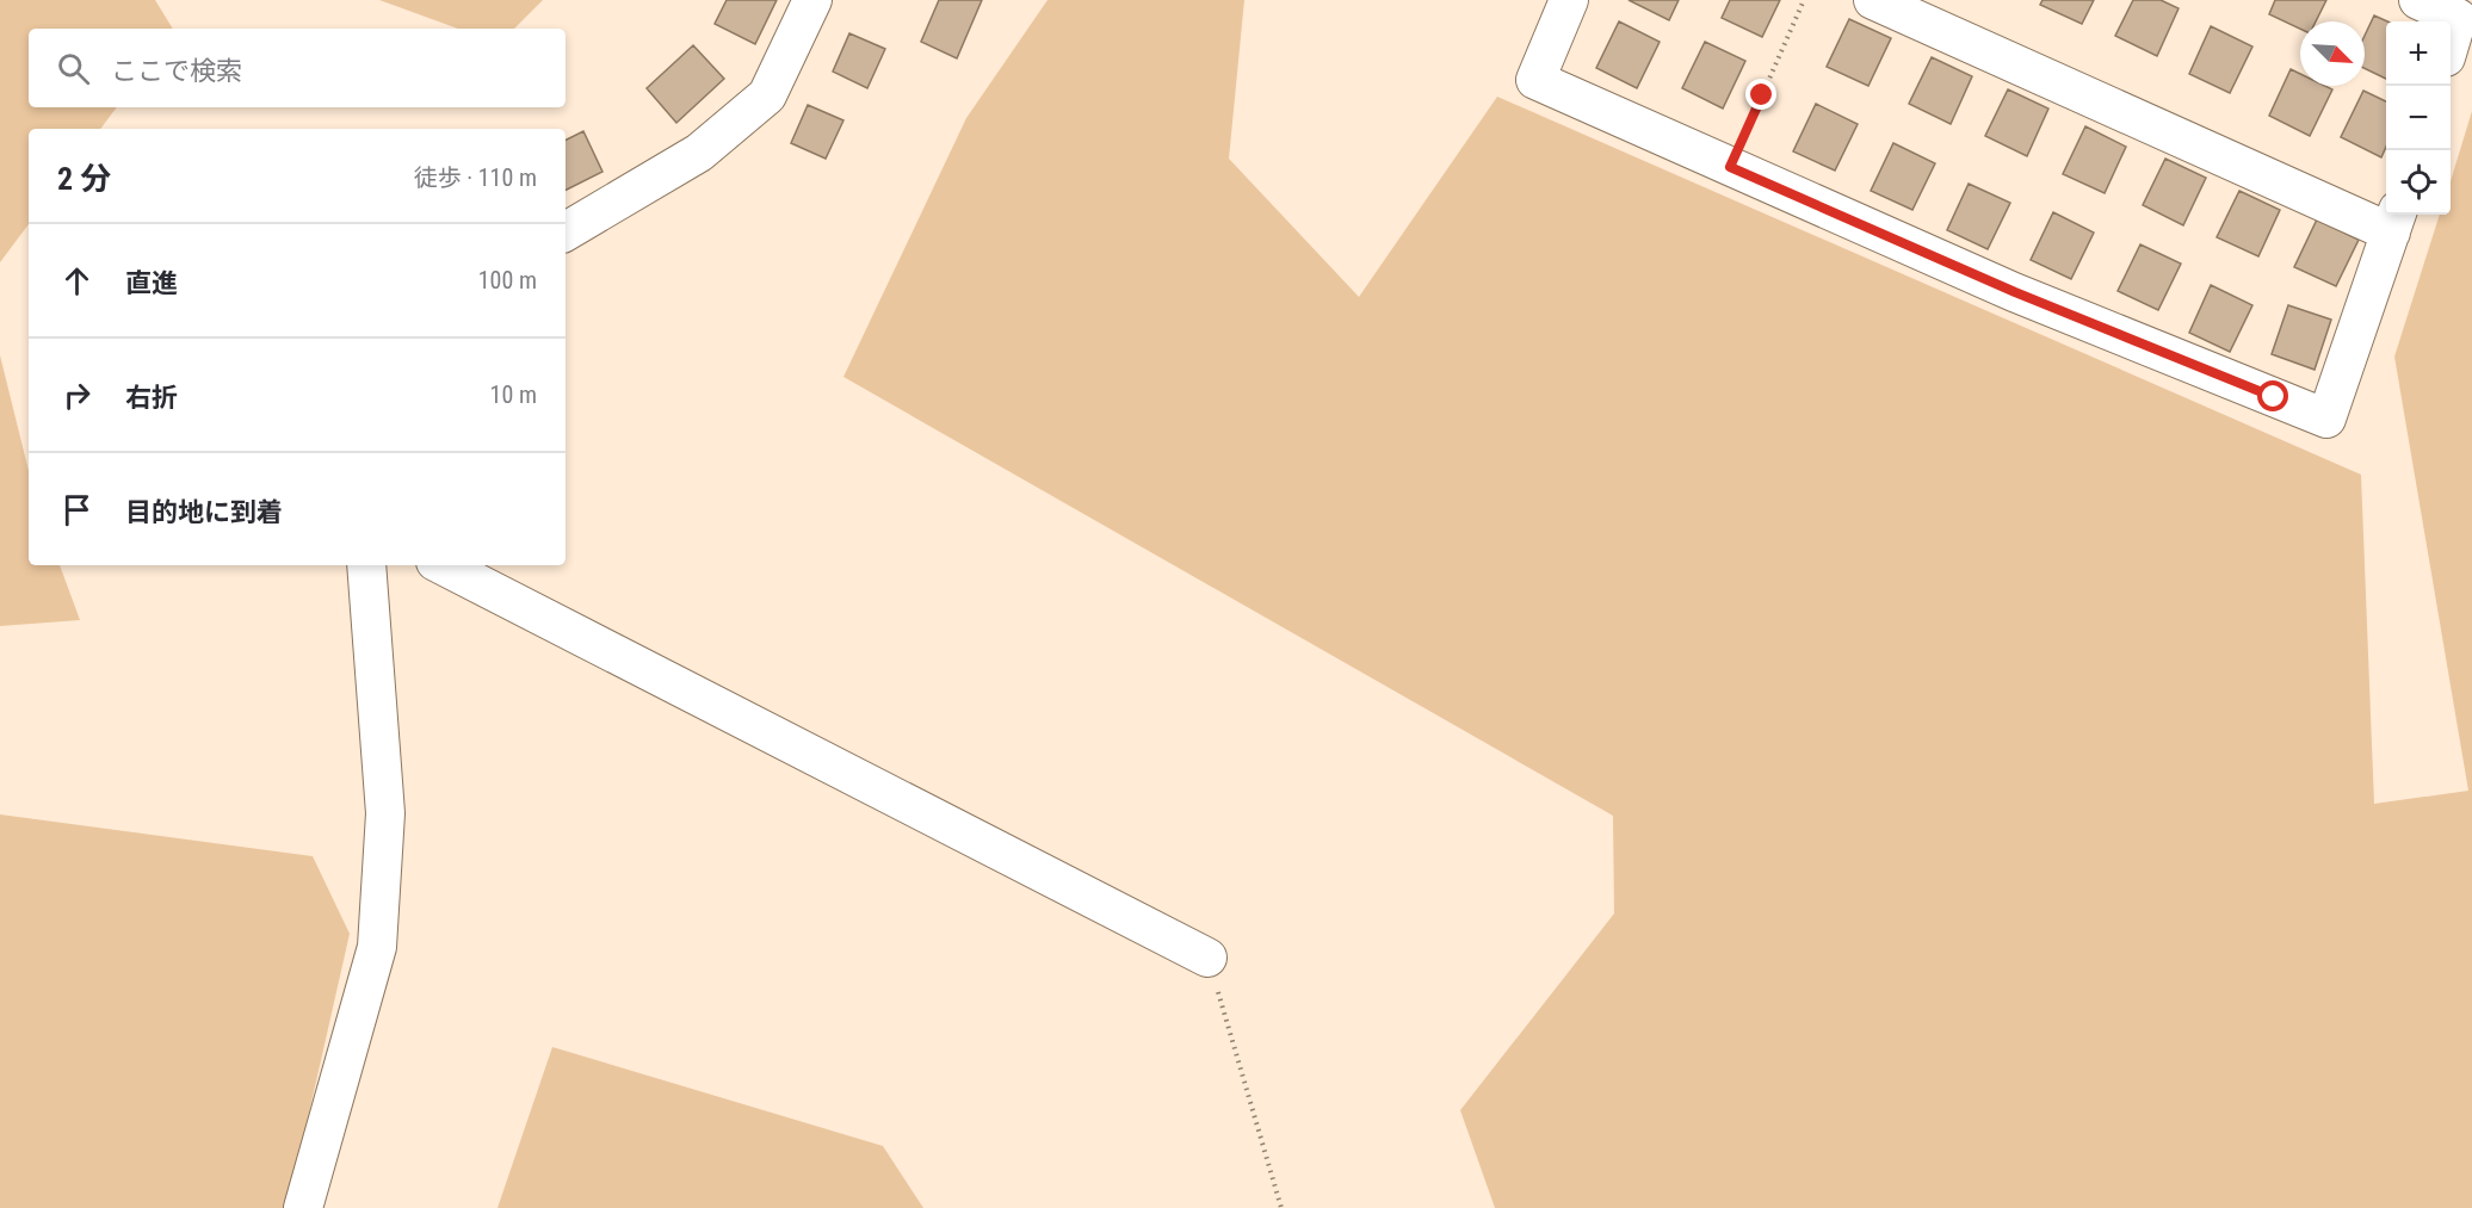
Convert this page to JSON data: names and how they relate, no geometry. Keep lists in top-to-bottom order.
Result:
{
  "north": "bottom right",
  "page": {
    "map_buttons": ["+", "−"],
    "search": "ここで検索",
    "heading": ["2 分", "徒歩 · 110 m"],
    "list": [
      ["直進", "100 m"],
      ["右折", "10 m"],
      "目的地に到着"
    ]
  }
}
